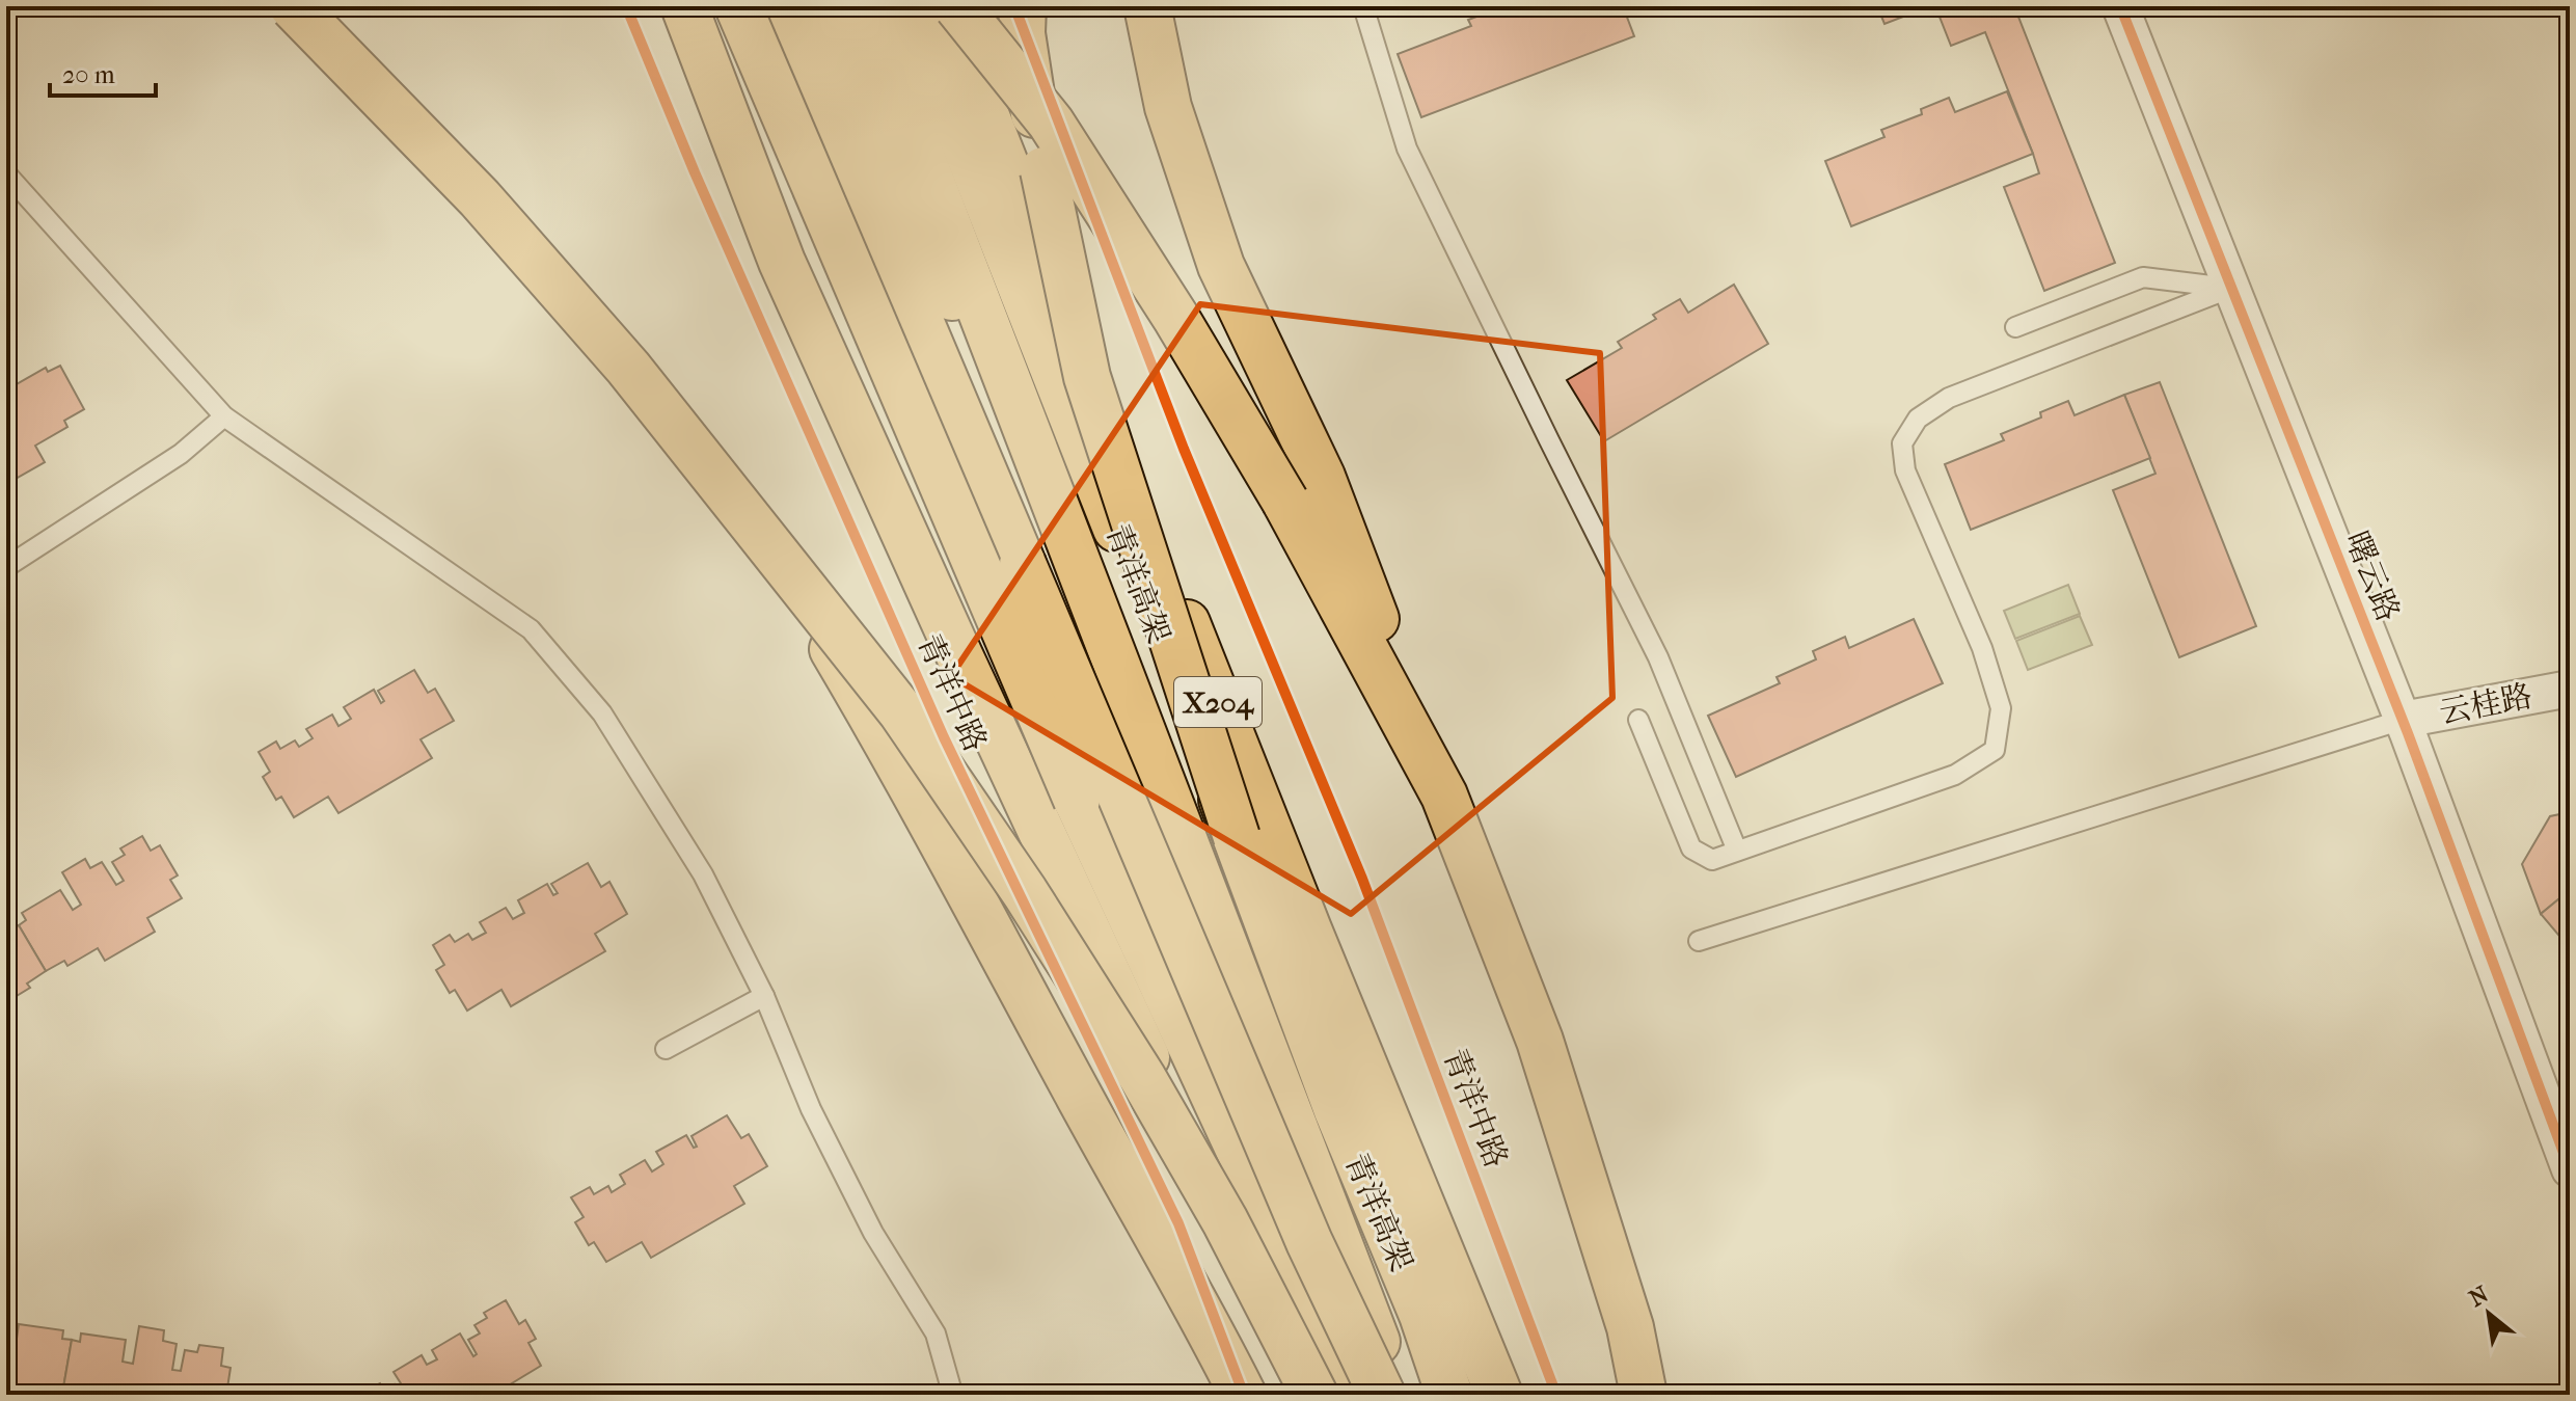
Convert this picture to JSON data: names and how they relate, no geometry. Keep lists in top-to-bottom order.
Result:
{
  "streets": {
    "main road": ["青洋高架", "X204"],
    "street": ["曙云路", "云桂路"],
    "cycle path": ["青洋中路"]
  },
  "crossings": [
    ["曙云路", "云桂路"]
  ],
  "scale_bar": "20 m",
  "north": "top left"
}
